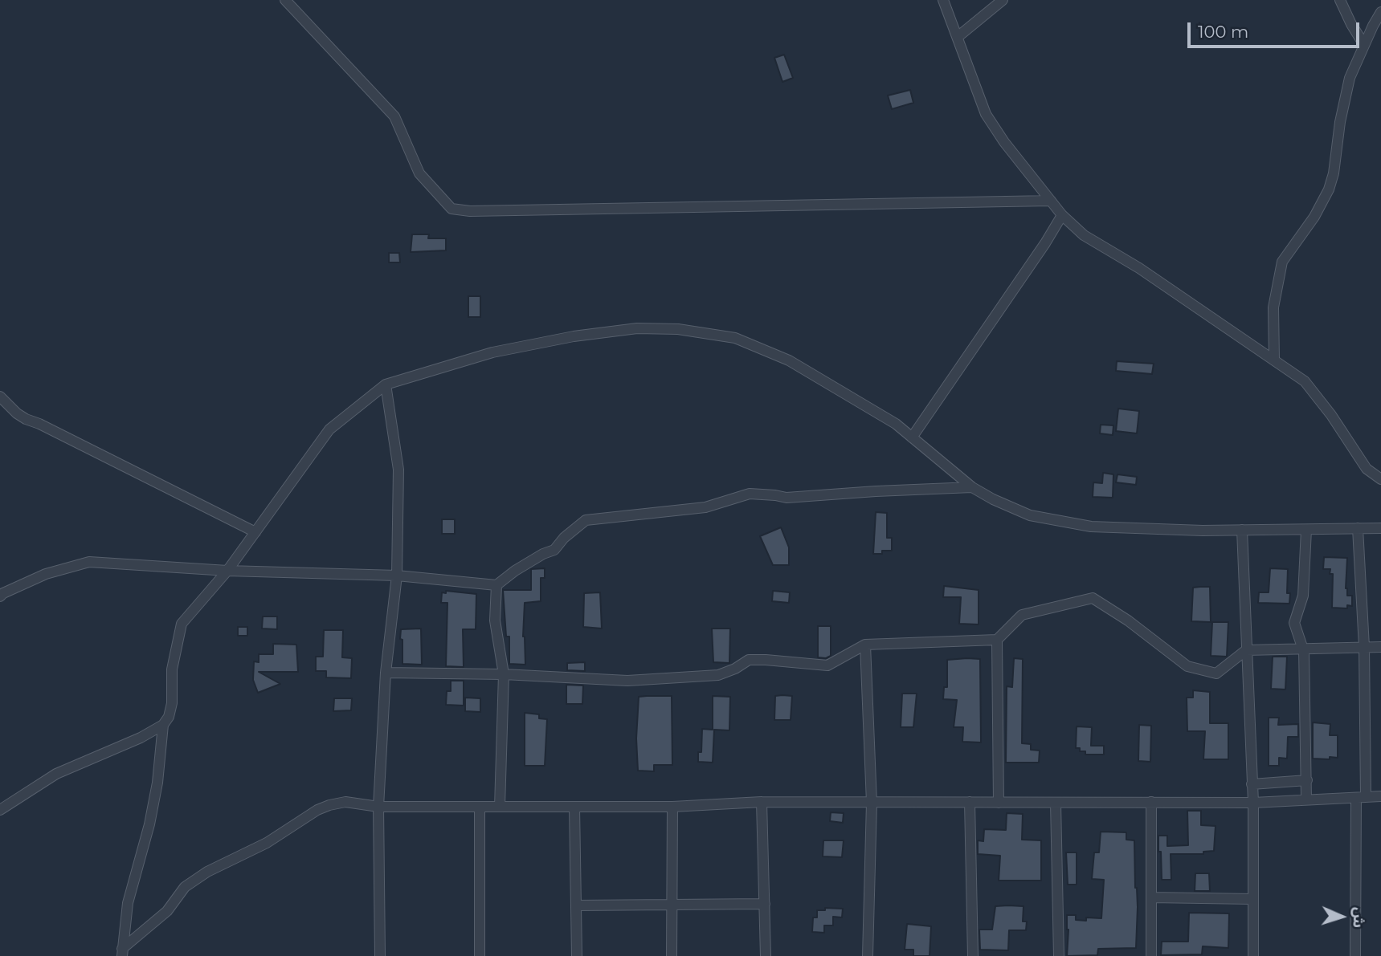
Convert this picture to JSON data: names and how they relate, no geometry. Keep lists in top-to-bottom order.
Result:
{
  "scale_bar": "100 m",
  "north": "right"
}
